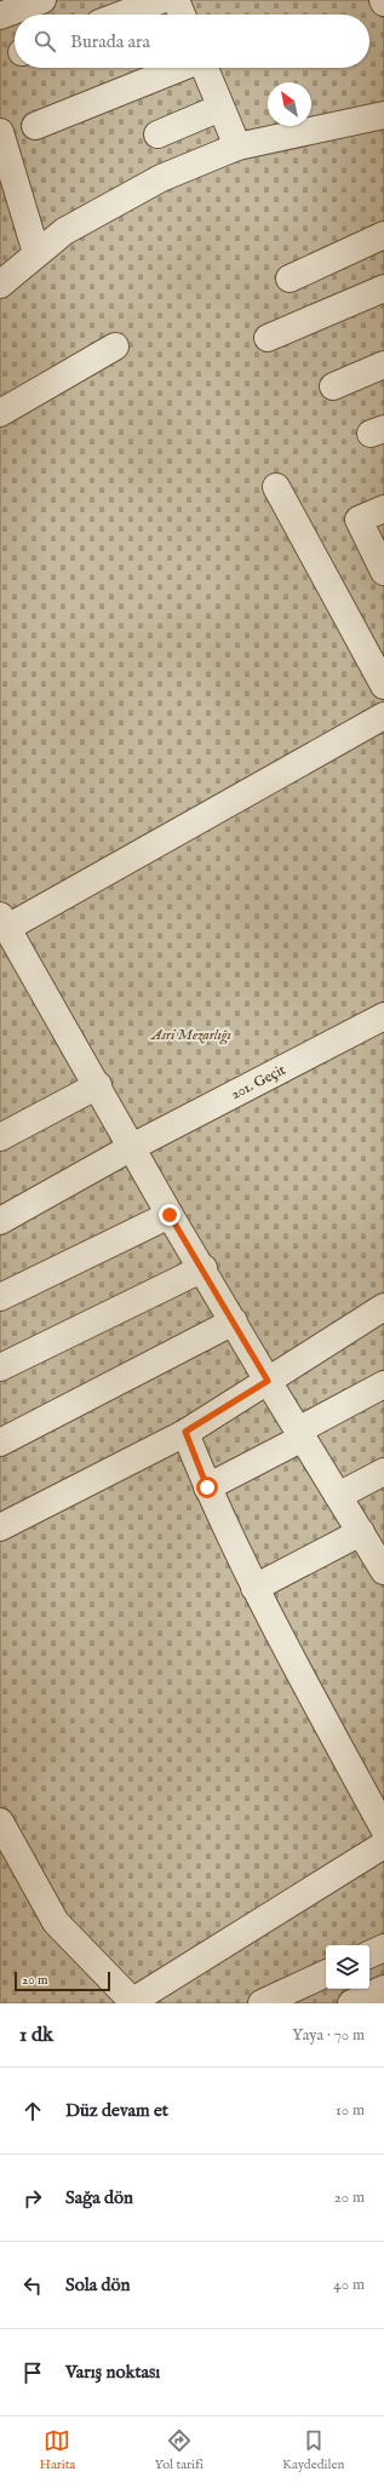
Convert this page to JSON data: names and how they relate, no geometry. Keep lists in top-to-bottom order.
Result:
{
  "streets": {
    "street": ["201. Geçit"]
  },
  "parks": ["Asri Mezarlığı"],
  "scale_bar": "20 m",
  "north": "top left",
  "page": {
    "search": "Burada ara",
    "scale": "20 m",
    "heading": ["1 dk", "Yaya · 70 m"],
    "list": [
      ["Düz devam et", "10 m"],
      ["Sağa dön", "20 m"],
      ["Sola dön", "40 m"],
      "Varış noktası"
    ],
    "nav": ["Harita", "Yol tarifi", "Kaydedilen"]
  }
}
